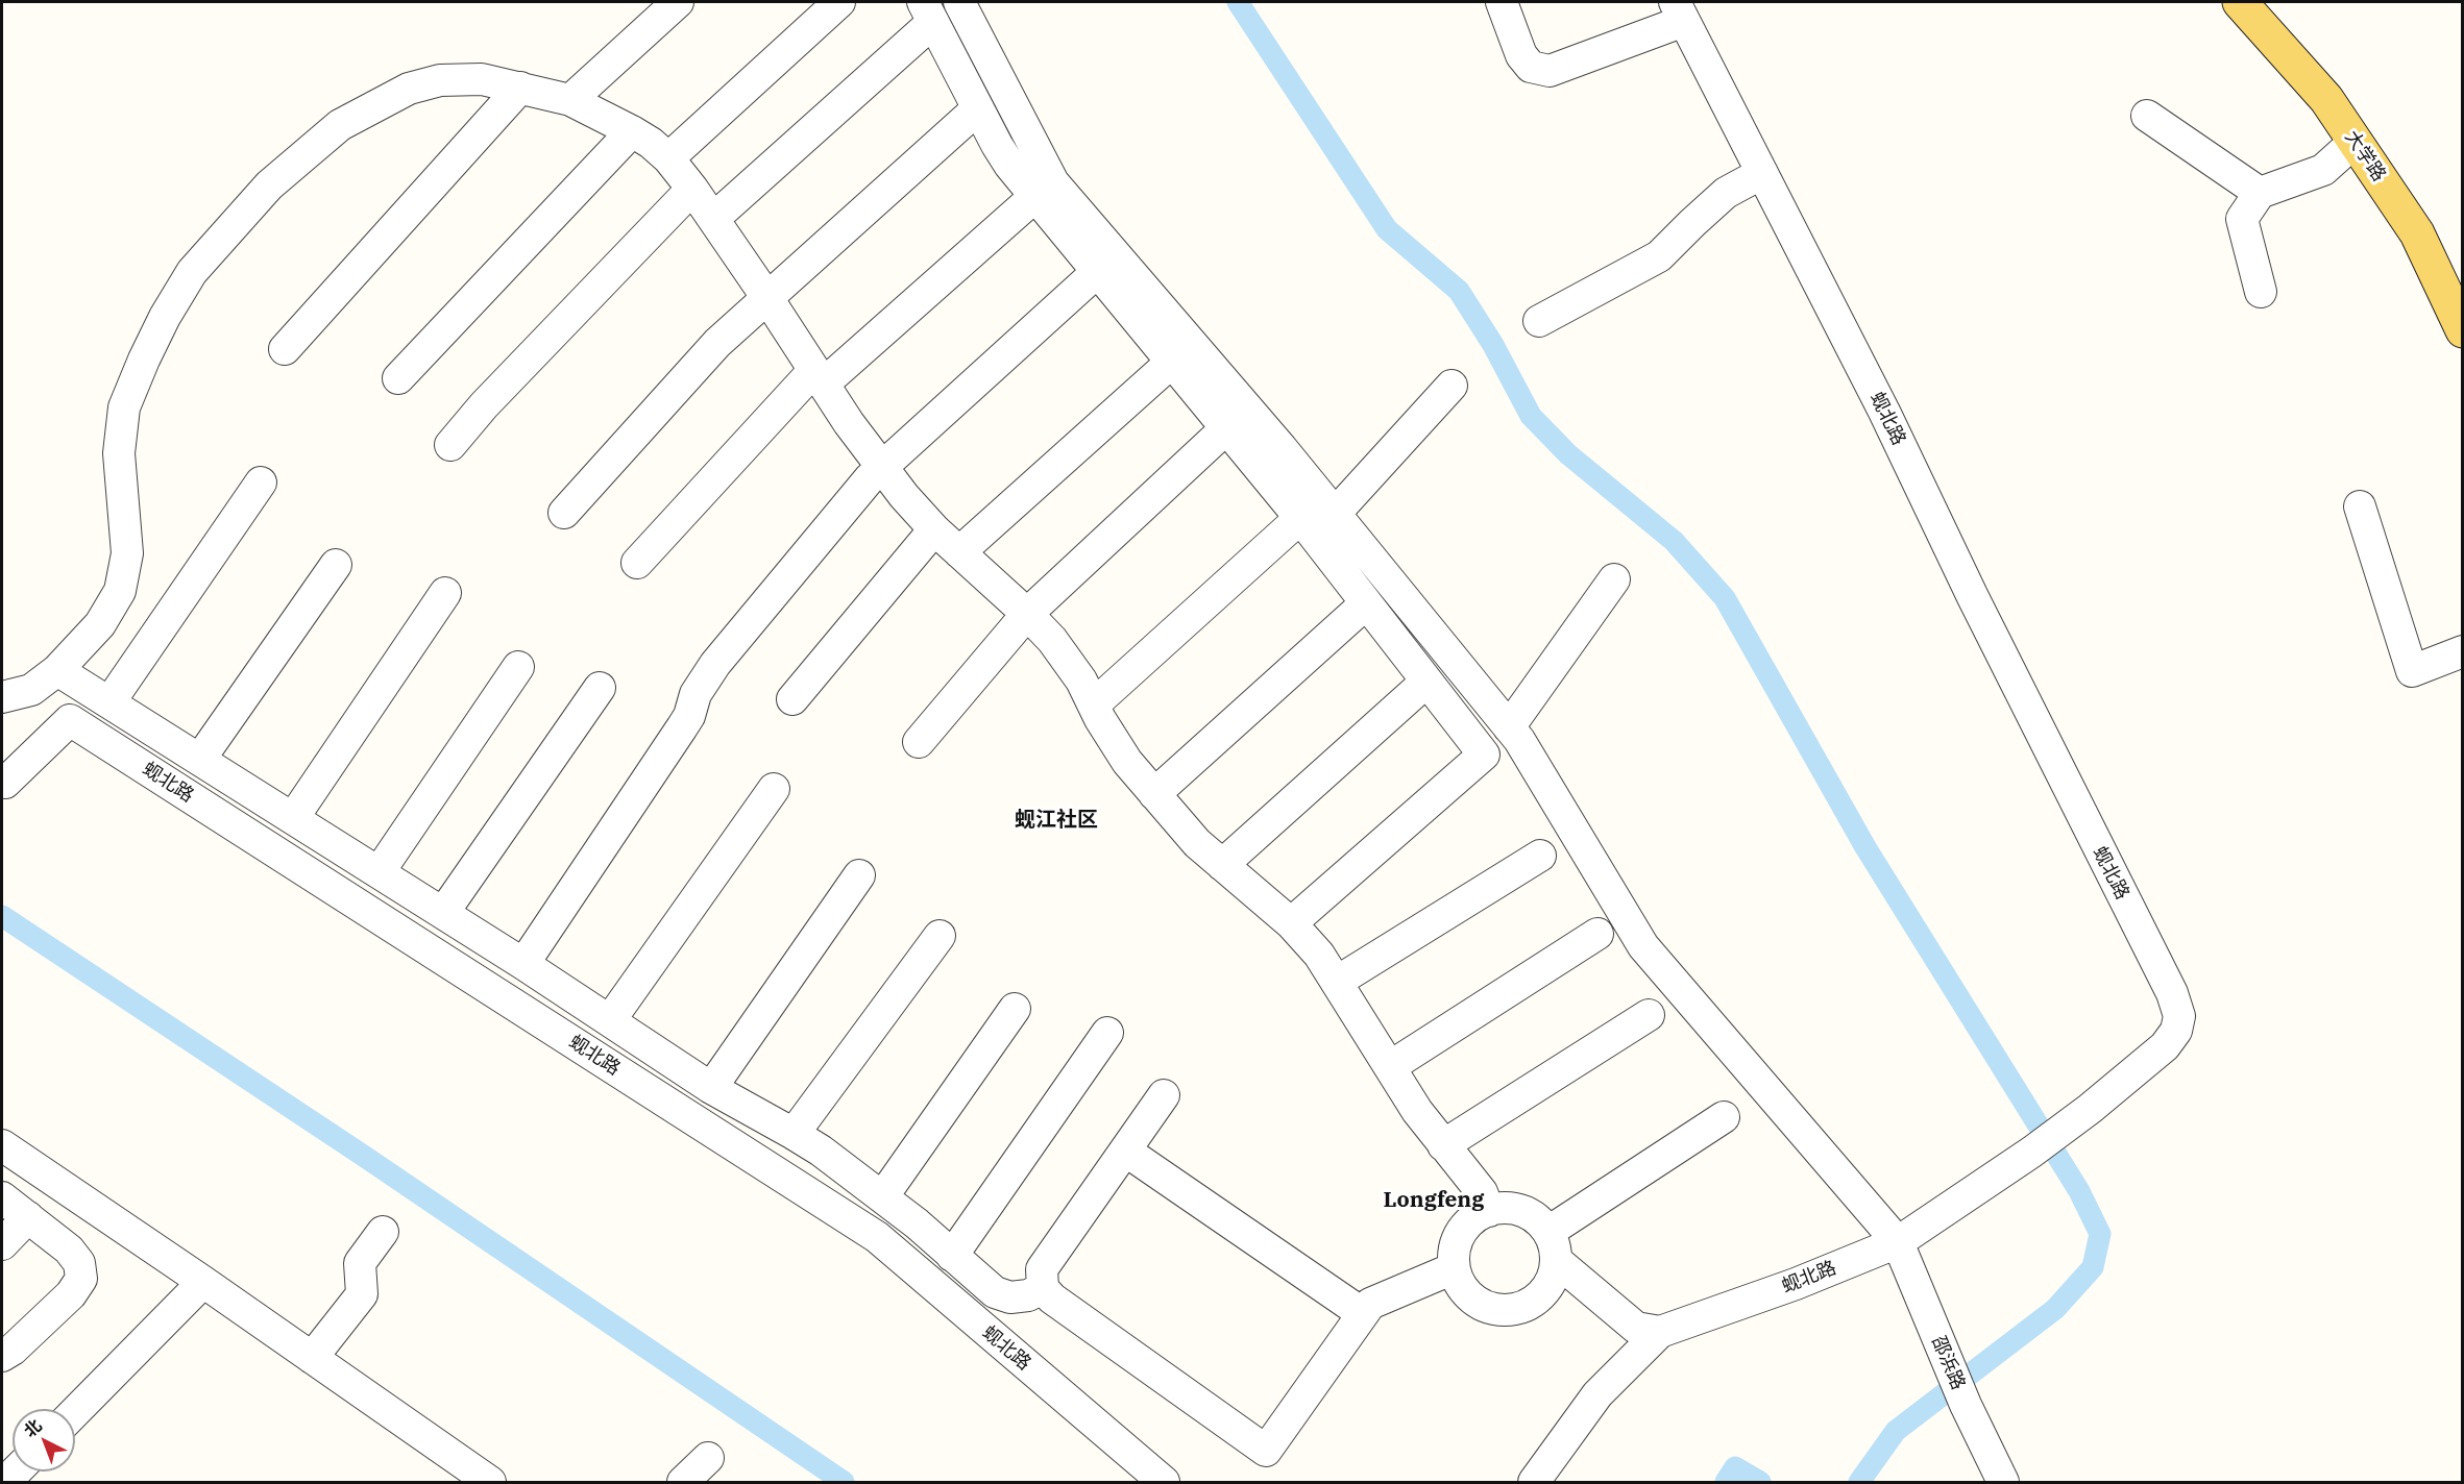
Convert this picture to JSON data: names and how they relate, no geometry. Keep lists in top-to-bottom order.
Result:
{
  "streets": {
    "main road": ["大学路"],
    "street": ["蚬北路", "邵浜路"]
  },
  "crossings": [
    ["蚬北路", "邵浜路"]
  ],
  "districts": ["蚬江社区", "Longfeng"],
  "north": "top left"
}
